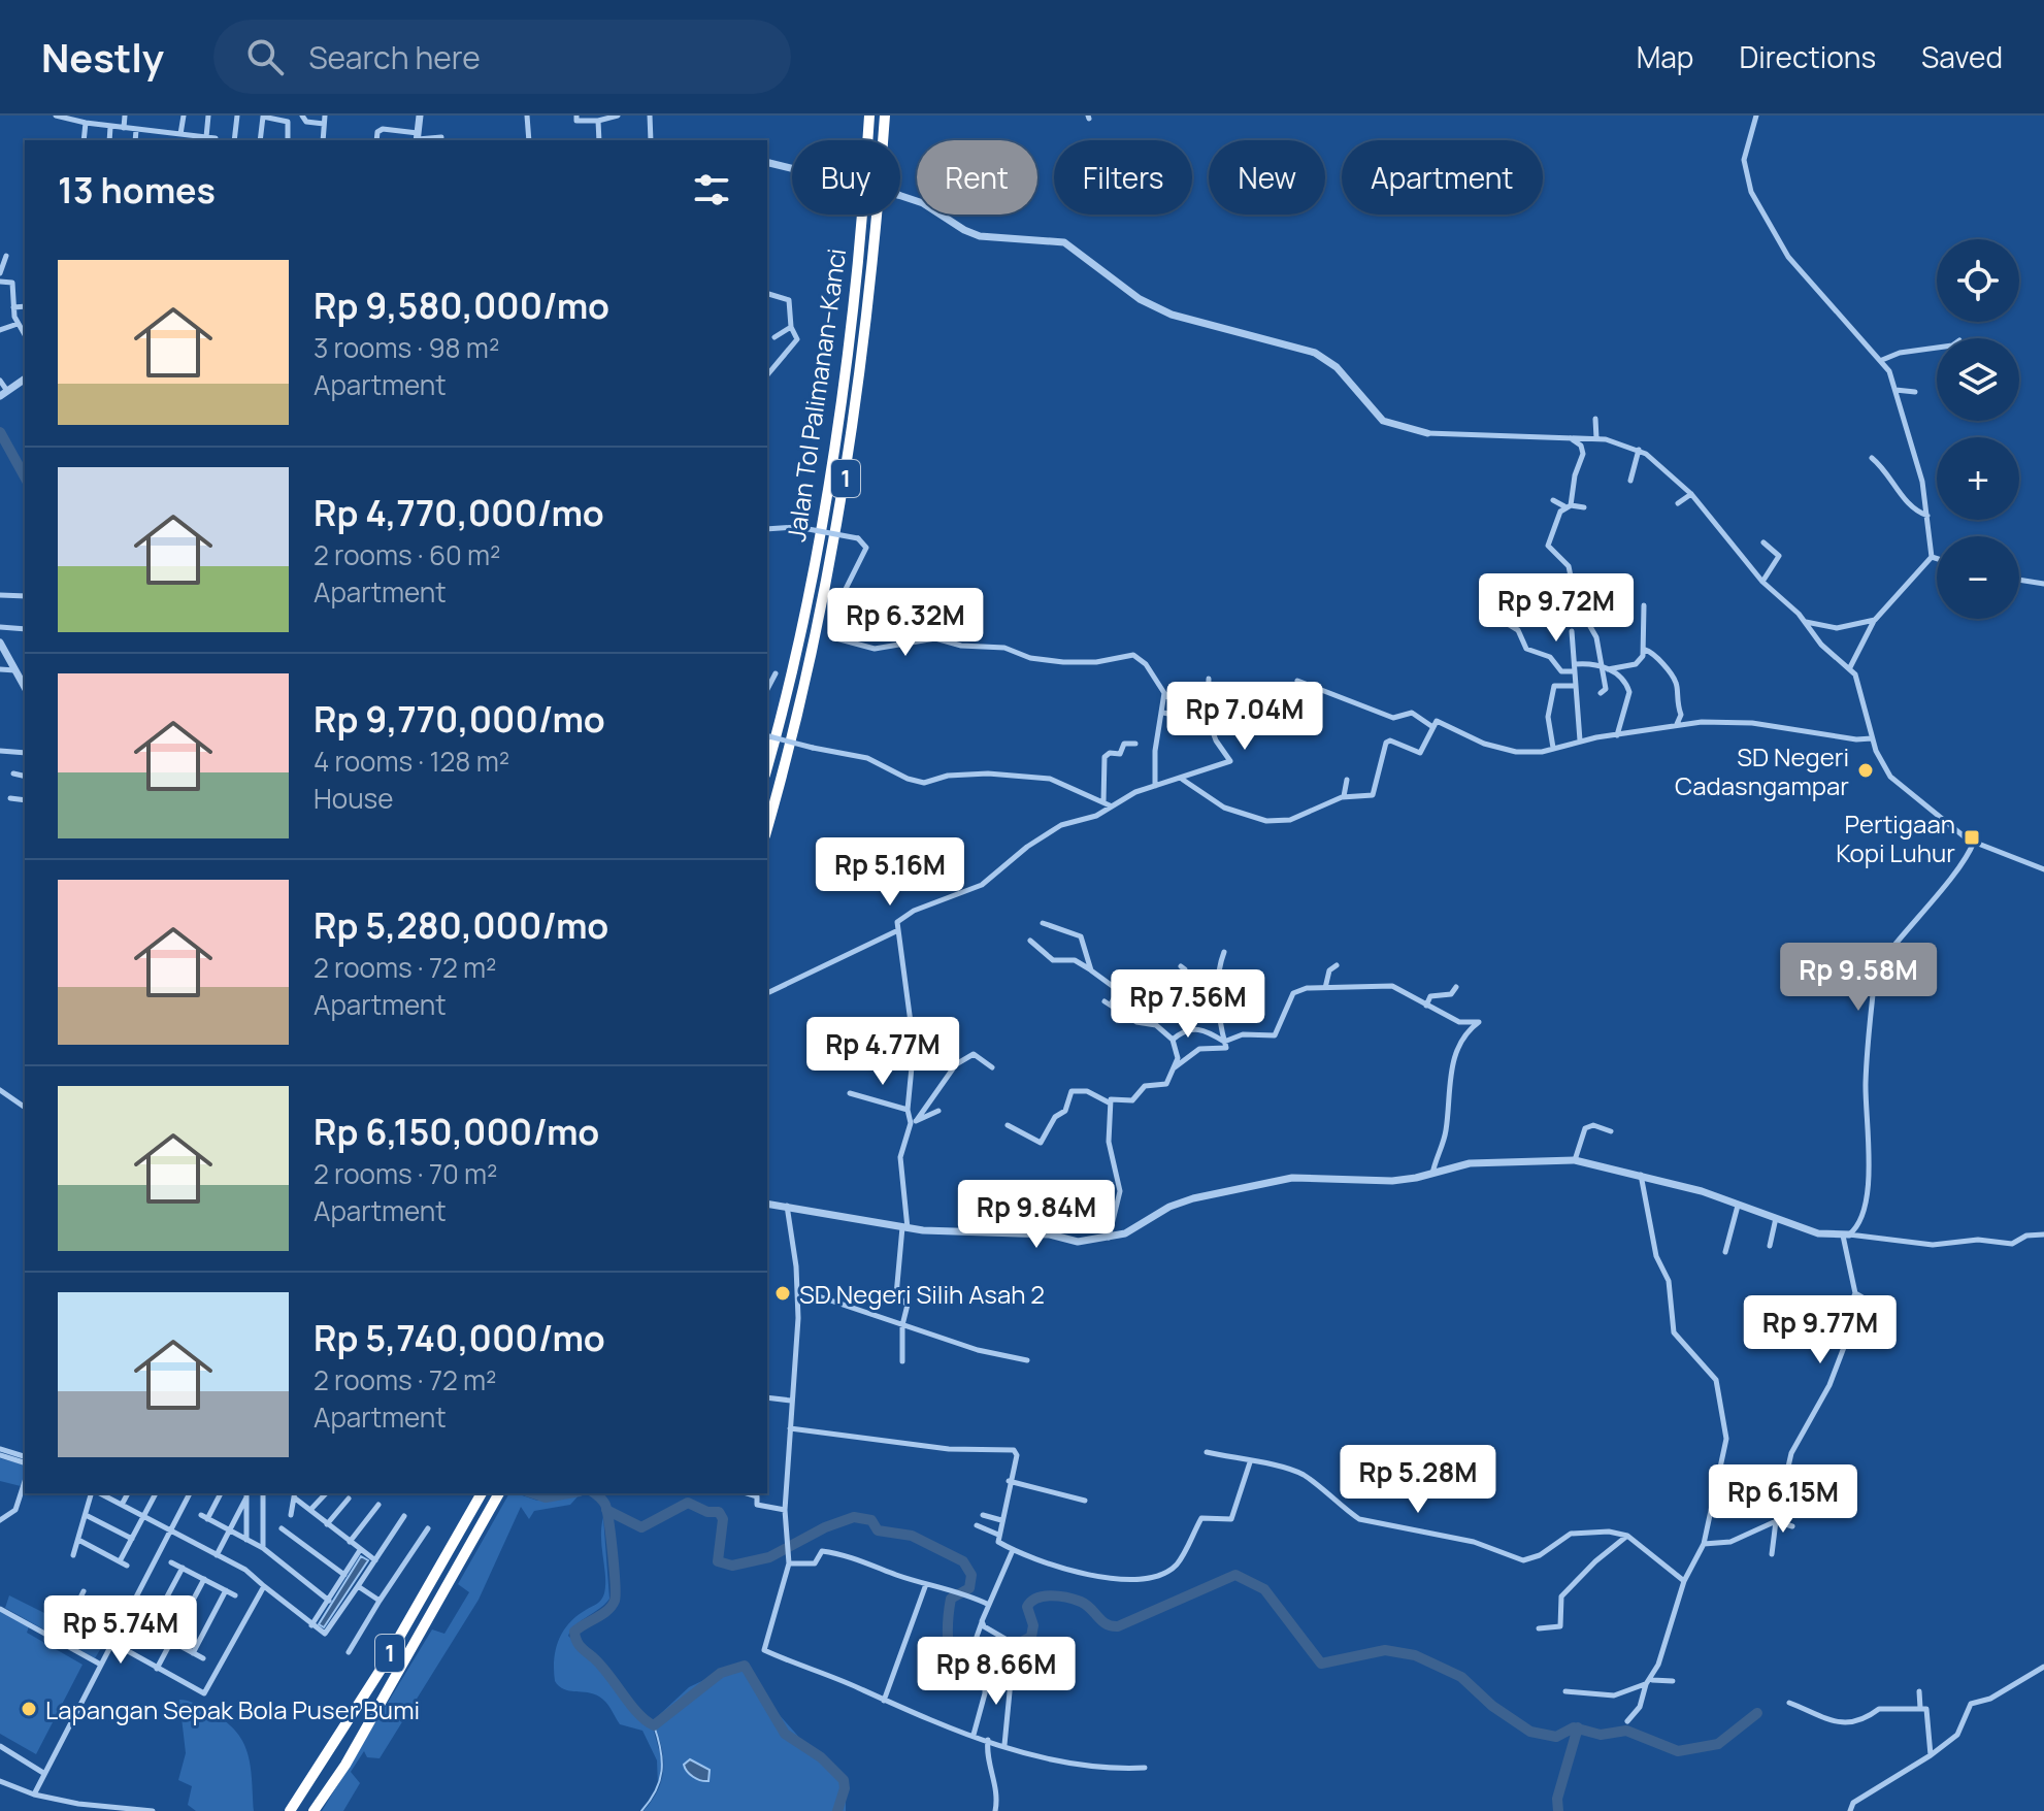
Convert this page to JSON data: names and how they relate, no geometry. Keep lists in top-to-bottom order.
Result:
{
  "streets": {
    "highway": ["Jalan Tol Palimanan–Kanci", "1"]
  },
  "places": {
    "other": ["SD Negeri Cadasngampar", "SD Negeri Silih Asah 2", "Lapangan Sepak Bola Puser Bumi"],
    "transit": ["Pertigaan Kopi Luhur"]
  },
  "page": {
    "header": "Nestly",
    "search": "Search here",
    "nav": ["Map", "Directions", "Saved"],
    "chip": [
      "Buy",
      "Rent",
      "Filters",
      "New",
      "Apartment"
    ],
    "heading": "13 homes",
    "map_buttons": ["+", "−"],
    "list": [
      {
        "name": "Rp 9,580,000/mo",
        "note": "3 rooms · 98 m² · Apartment"
      },
      {
        "name": "Rp 4,770,000/mo",
        "note": "2 rooms · 60 m² · Apartment"
      },
      {
        "name": "Rp 9,770,000/mo",
        "note": "4 rooms · 128 m² · House"
      },
      {
        "name": "Rp 5,280,000/mo",
        "note": "2 rooms · 72 m² · Apartment"
      },
      {
        "name": "Rp 6,150,000/mo",
        "note": "2 rooms · 70 m² · Apartment"
      },
      {
        "name": "Rp 5,740,000/mo",
        "note": "2 rooms · 72 m² · Apartment"
      }
    ],
    "price": [
      "Rp 9.72M",
      "Rp 6.32M",
      "Rp 7.04M",
      "Rp 5.16M",
      "Rp 9.58M",
      "Rp 7.56M",
      "Rp 4.77M",
      "Rp 9.84M",
      "Rp 9.77M",
      "Rp 5.28M",
      "Rp 6.15M",
      "Rp 5.74M",
      "Rp 8.66M"
    ]
  }
}
